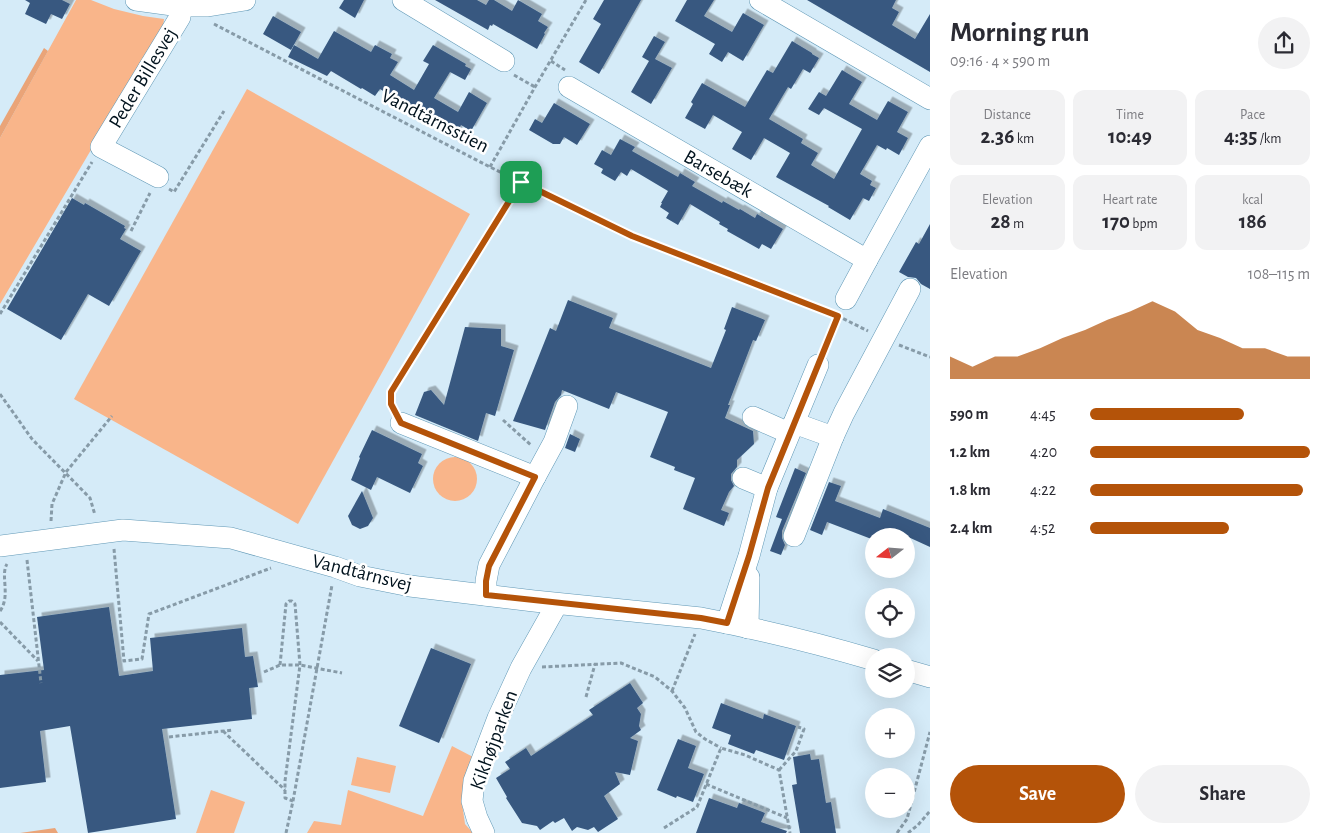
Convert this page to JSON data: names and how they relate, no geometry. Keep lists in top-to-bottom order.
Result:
{
  "streets": {
    "street": [
      "Peder Billesvej",
      "Barsebæk",
      "Vandtårnsvej",
      "Kikhøjparken"
    ],
    "path": ["Vandtårnsstien"]
  },
  "crossings": [
    ["Vandtårnsvej", "Kikhøjparken"]
  ],
  "north": "left",
  "page": {
    "heading": ["Morning run", "09:16 · 4 × 590 m"],
    "stats": [
      ["Distance", "2.36 km"],
      ["Time", "10:49"],
      ["Pace", "4:35 /km"],
      ["Elevation", "28 m"],
      ["Heart rate", "170 bpm"],
      ["kcal", "186"]
    ],
    "chart": ["Elevation", "108–115 m"],
    "list": [
      {
        "name": "590 m",
        "note": "4:45"
      },
      {
        "name": "1.2 km",
        "note": "4:20"
      },
      {
        "name": "1.8 km",
        "note": "4:22"
      },
      {
        "name": "2.4 km",
        "note": "4:52"
      }
    ],
    "map_buttons": ["+", "−"],
    "buttons": ["Save", "Share"]
  }
}
